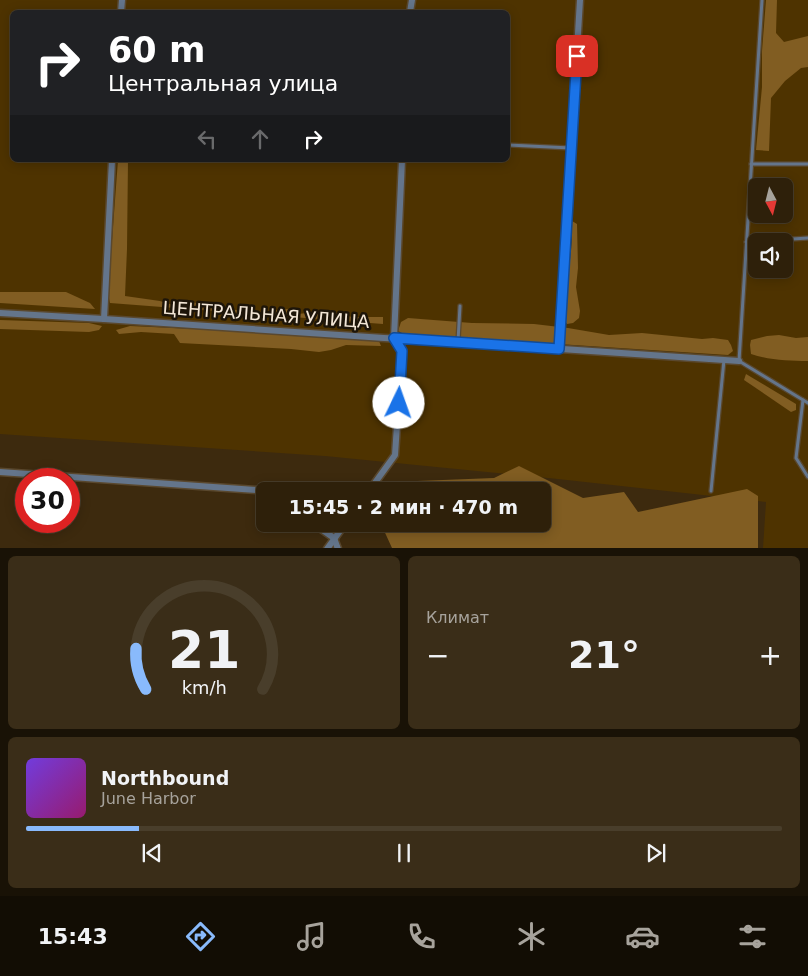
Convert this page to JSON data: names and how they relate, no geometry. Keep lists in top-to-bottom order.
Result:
{
  "streets": {
    "street": ["ЦЕНТРАЛЬНАЯ УЛИЦА"]
  },
  "north": "bottom",
  "page": {
    "turn": ["60 m", "Центральная улица"],
    "limit": "30",
    "trip": "15:45 · 2 мин · 470 m",
    "tile": "Климат",
    "heat": ["−", "21°", "+"],
    "song": ["Northbound", "June Harbor"],
    "tabs": "15:43",
    "gauge": ["21", "km/h"]
  }
}
